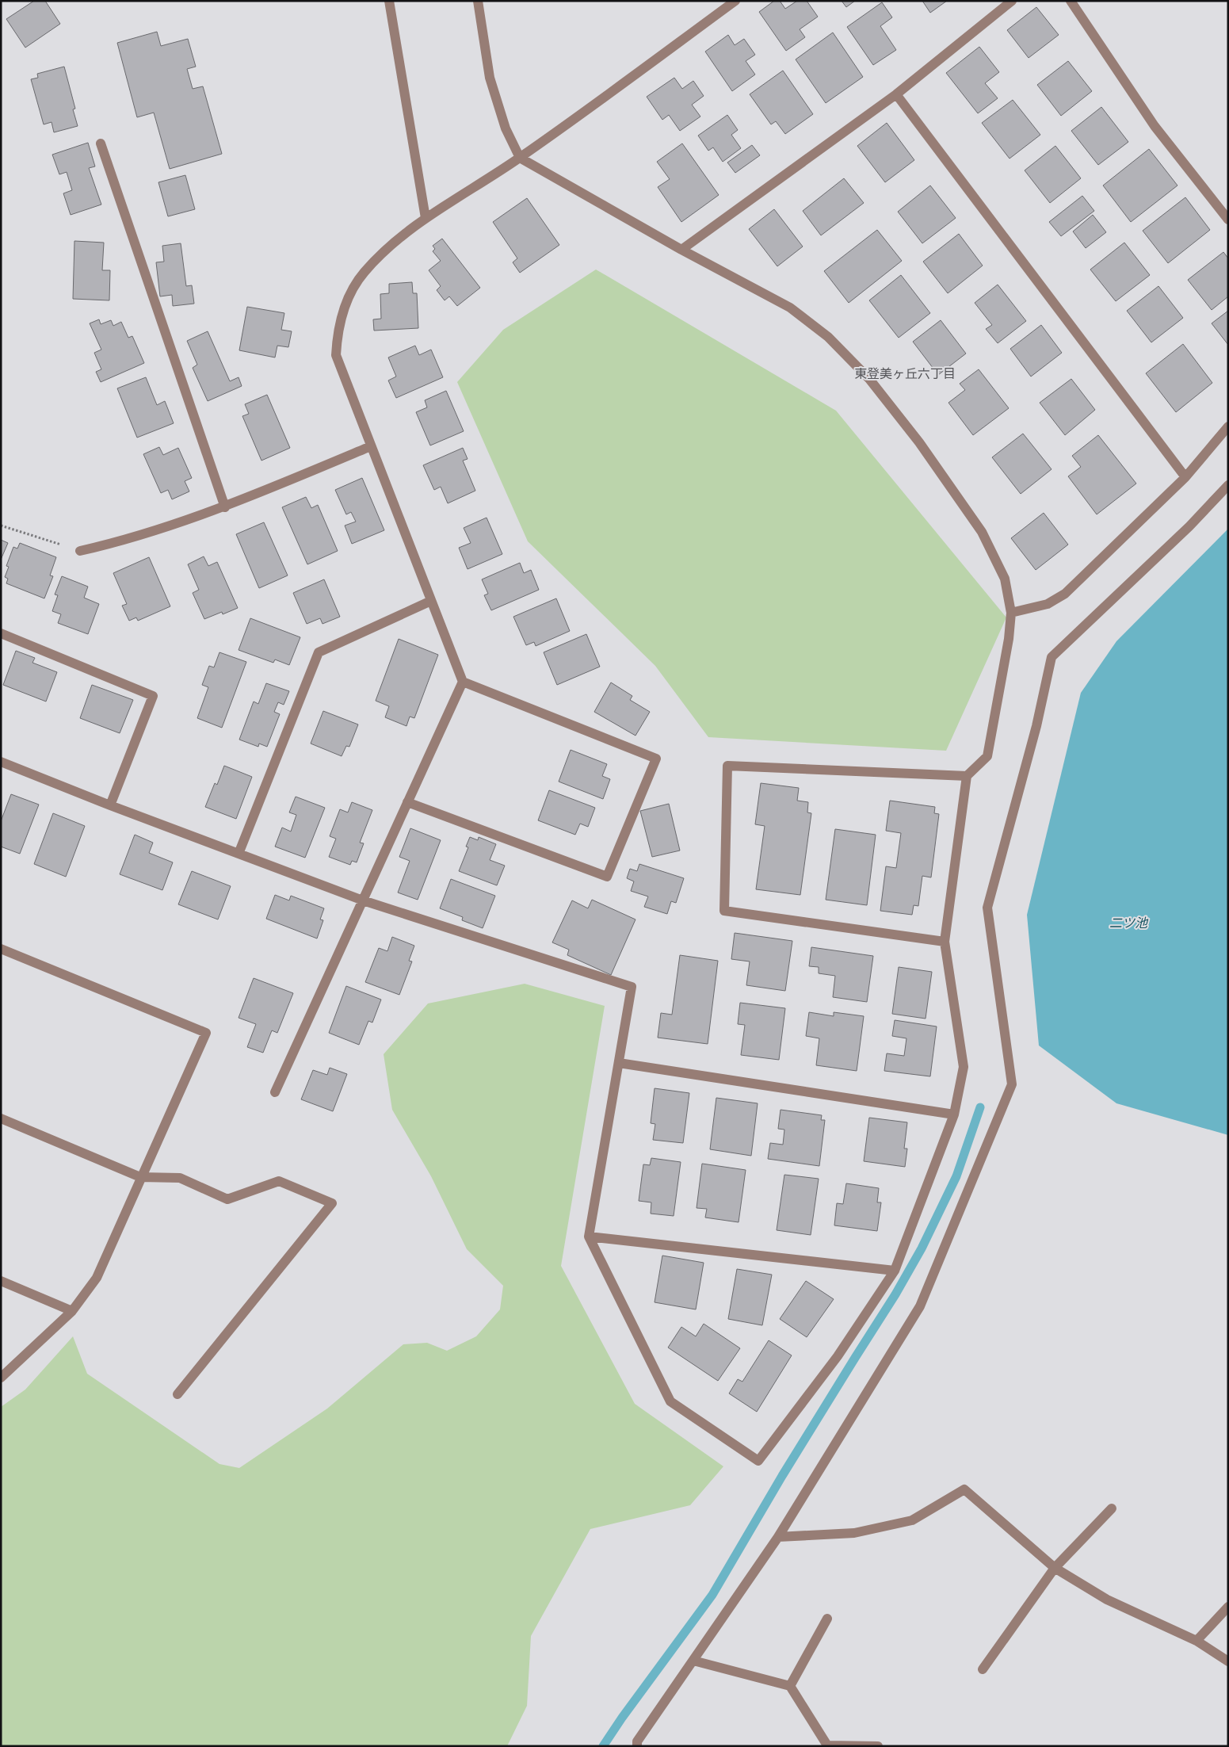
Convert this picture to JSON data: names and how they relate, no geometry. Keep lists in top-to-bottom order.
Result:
{
  "districts": ["東登美ヶ丘六丁目"],
  "water": ["二ツ池"]
}
